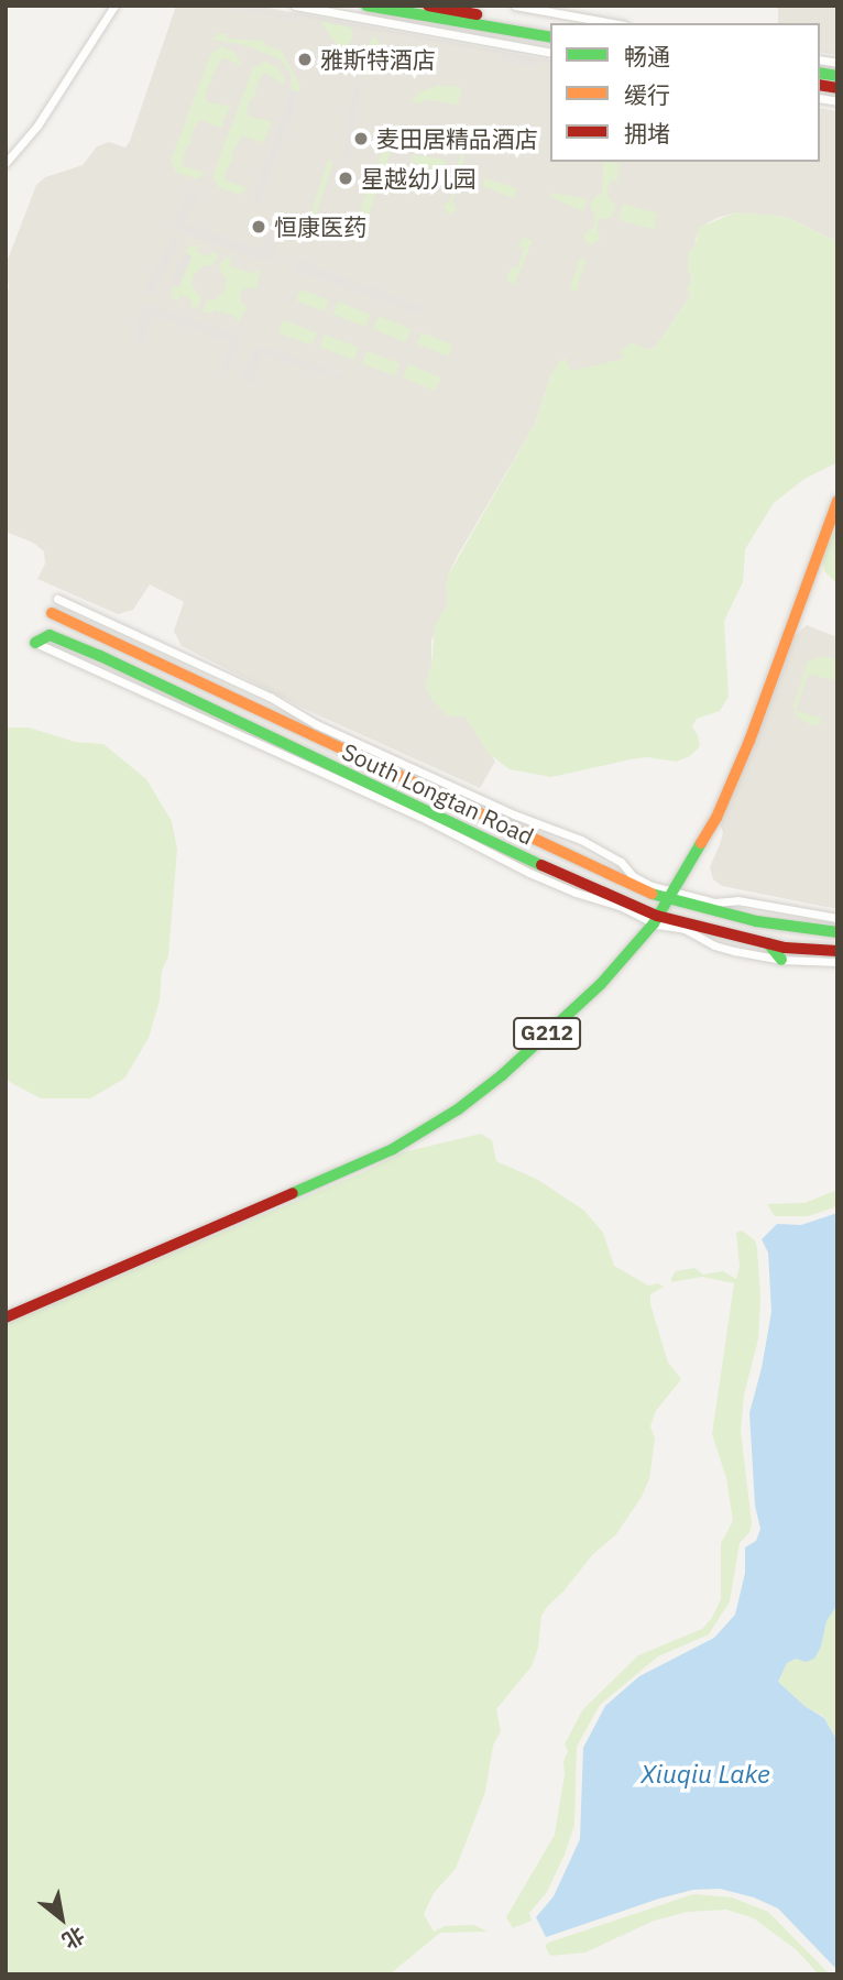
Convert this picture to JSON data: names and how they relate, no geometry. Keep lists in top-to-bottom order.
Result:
{
  "streets": {
    "main road": ["South Longtan Road", "G212"]
  },
  "crossings": [
    ["South Longtan Road", "G212"]
  ],
  "water": ["Xiuqiu Lake"],
  "places": [
    "雅斯特酒店",
    "麦田居精品酒店",
    "星越幼儿园",
    "恒康医药"
  ],
  "legend": ["畅通", "缓行", "拥堵"],
  "north": "bottom right"
}
